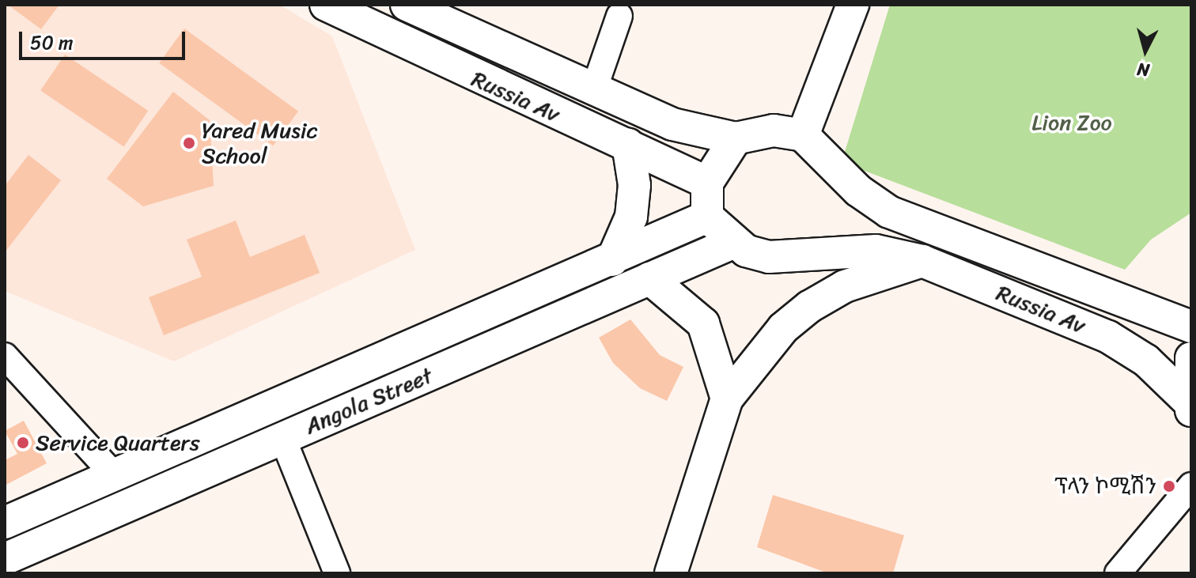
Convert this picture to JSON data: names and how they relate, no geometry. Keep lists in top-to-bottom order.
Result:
{
  "streets": {
    "main road": ["Russia Av", "Angola Street"]
  },
  "crossings": [
    ["Russia Av", "Angola Street"]
  ],
  "parks": ["Lion Zoo"],
  "places": ["Yared Music School", "Service Quarters", "ፕላን ኮሚሽን"],
  "scale_bar": "50 m",
  "north": "bottom"
}
